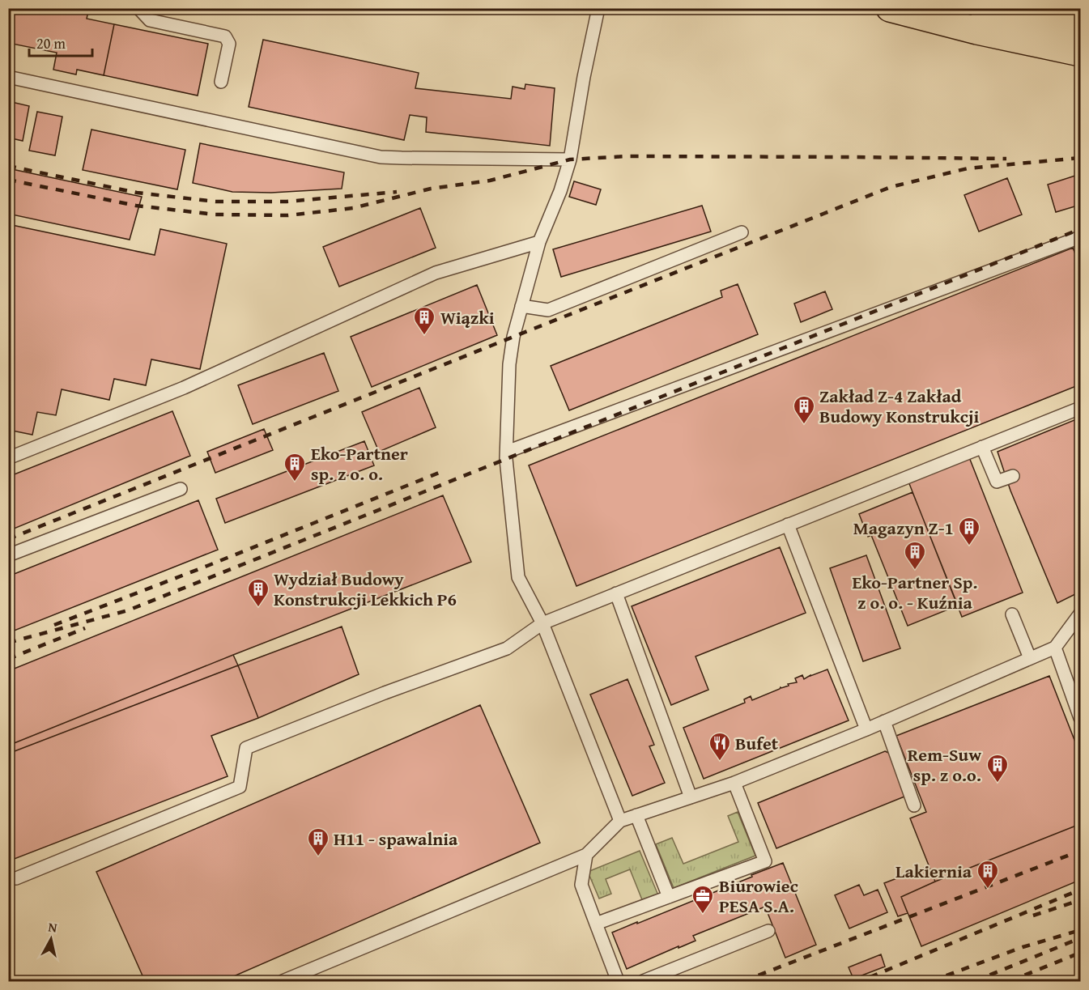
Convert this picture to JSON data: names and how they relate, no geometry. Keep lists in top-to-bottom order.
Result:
{
  "places": {
    "building": [
      "Wiązki",
      "Zakład Z-4 Zakład Budowy Konstrukcji",
      "Eko-Partner sp. z o. o.",
      "Magazyn Z-1",
      "Eko-Partner Sp. z o. o. - Kuźnia",
      "Wydział Budowy Konstrukcji Lekkich P6",
      "Rem-Suw sp. z o.o.",
      "H11 - spawalnia",
      "Lakiernia"
    ],
    "restaurant": ["Bufet"],
    "office": ["Biurowiec PESA S.A."]
  },
  "scale_bar": "20 m",
  "north": "top"
}
